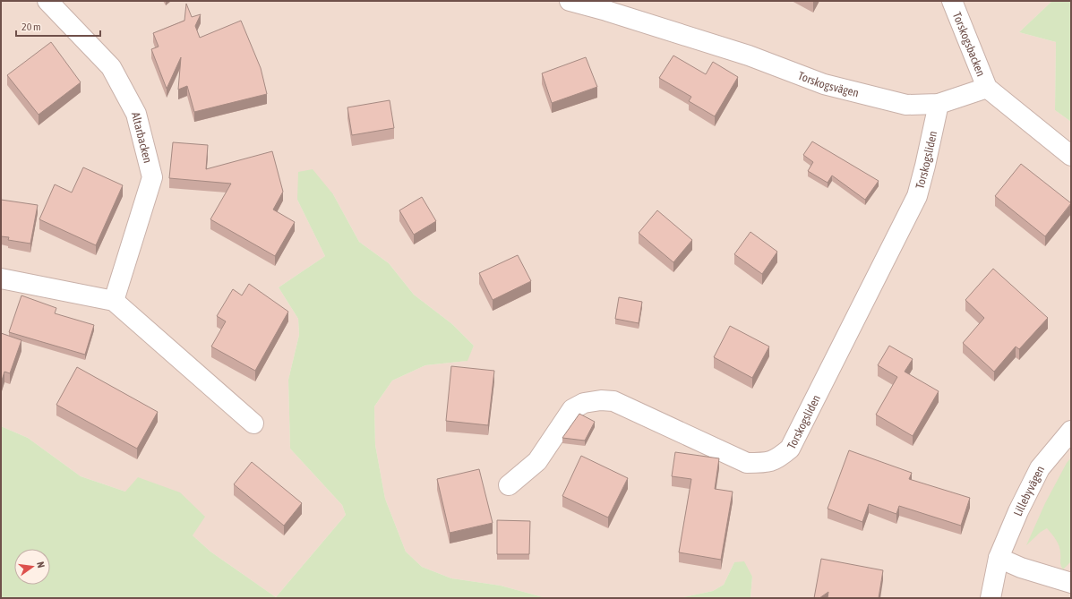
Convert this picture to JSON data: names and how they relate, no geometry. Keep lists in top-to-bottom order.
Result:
{
  "streets": {
    "street": [
      "Torskogsbacken",
      "Torskogsvägen",
      "Altarbacken",
      "Torskogsliden",
      "Lillebyvägen"
    ]
  },
  "crossings": [
    ["Torskogsbacken", "Torskogsvägen"],
    ["Torskogsvägen", "Torskogsliden"]
  ],
  "scale_bar": "20 m",
  "north": "right"
}
